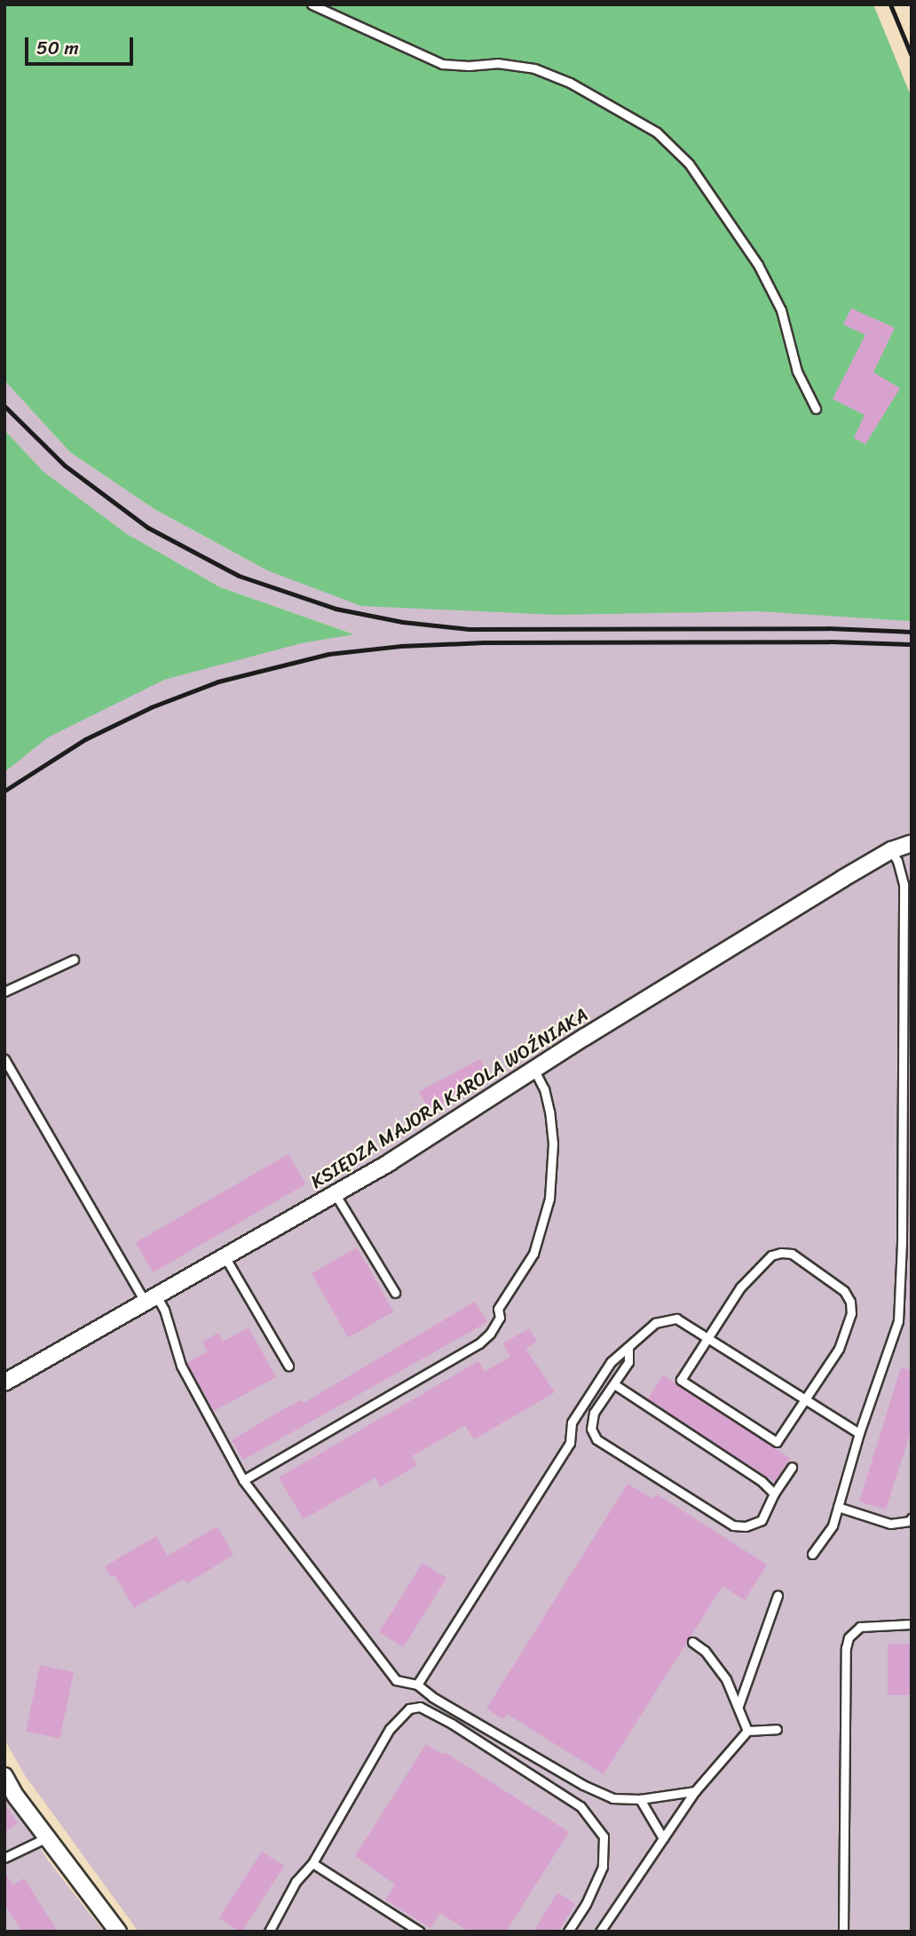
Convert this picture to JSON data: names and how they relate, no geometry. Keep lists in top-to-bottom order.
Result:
{
  "streets": {
    "street": ["KSIĘDZA MAJORA KAROLA WOŹNIAKA"]
  },
  "scale_bar": "50 m"
}
